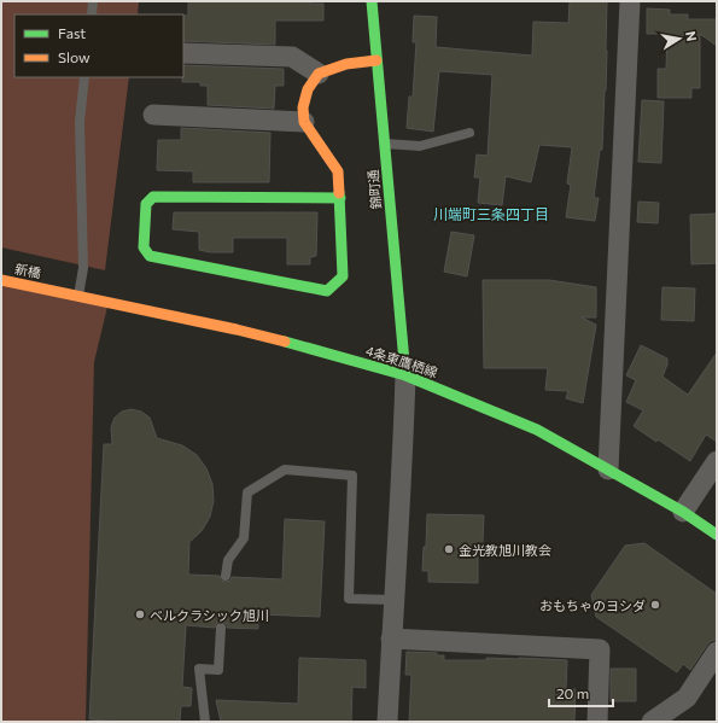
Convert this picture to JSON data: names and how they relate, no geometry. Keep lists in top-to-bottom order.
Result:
{
  "streets": {
    "street": ["錦町通", "新橋", "4条東鷹栖線"]
  },
  "crossings": [
    ["錦町通", "4条東鷹栖線"],
    ["新橋", "4条東鷹栖線"]
  ],
  "districts": ["川端町三条四丁目"],
  "places": ["金光教旭川教会", "おもちゃのヨシダ", "ベルクラシック旭川"],
  "legend": ["Fast", "Slow"],
  "scale_bar": "20 m",
  "north": "right"
}
